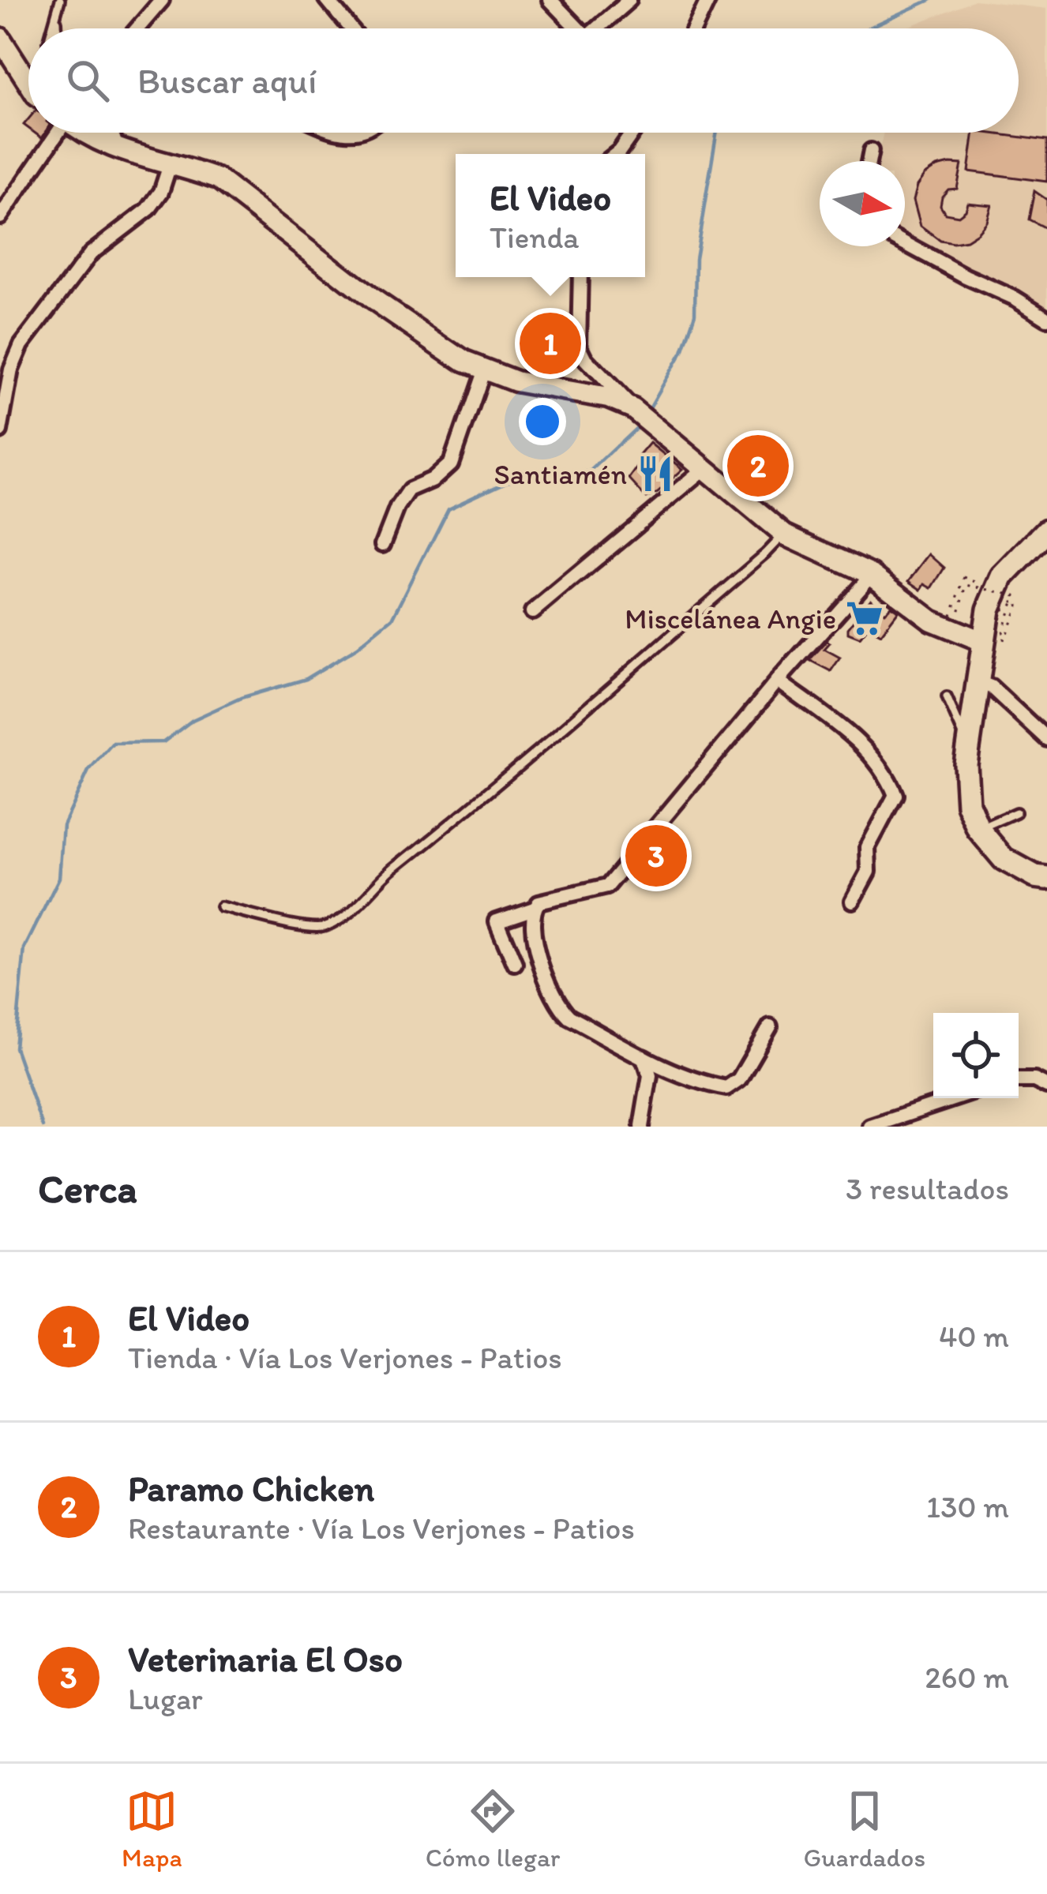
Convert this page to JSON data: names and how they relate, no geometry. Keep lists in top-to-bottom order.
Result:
{
  "places": {
    "restaurant": ["Santiamén"],
    "supermarket": ["Miscelánea Angie"]
  },
  "north": "right",
  "page": {
    "search": "Buscar aquí",
    "popup": ["El Video", "Tienda"],
    "pins": ["1", "2", "3"],
    "heading": ["Cerca", "3 resultados"],
    "list": [
      {
        "mark": "1",
        "name": "El Video",
        "note": "Tienda · Vía Los Verjones - Patios",
        "value": "40 m"
      },
      {
        "mark": "2",
        "name": "Paramo Chicken",
        "note": "Restaurante · Vía Los Verjones - Patios",
        "value": "130 m"
      },
      {
        "mark": "3",
        "name": "Veterinaria El Oso",
        "note": "Lugar",
        "value": "260 m"
      }
    ],
    "nav": ["Mapa", "Cómo llegar", "Guardados"]
  }
}
